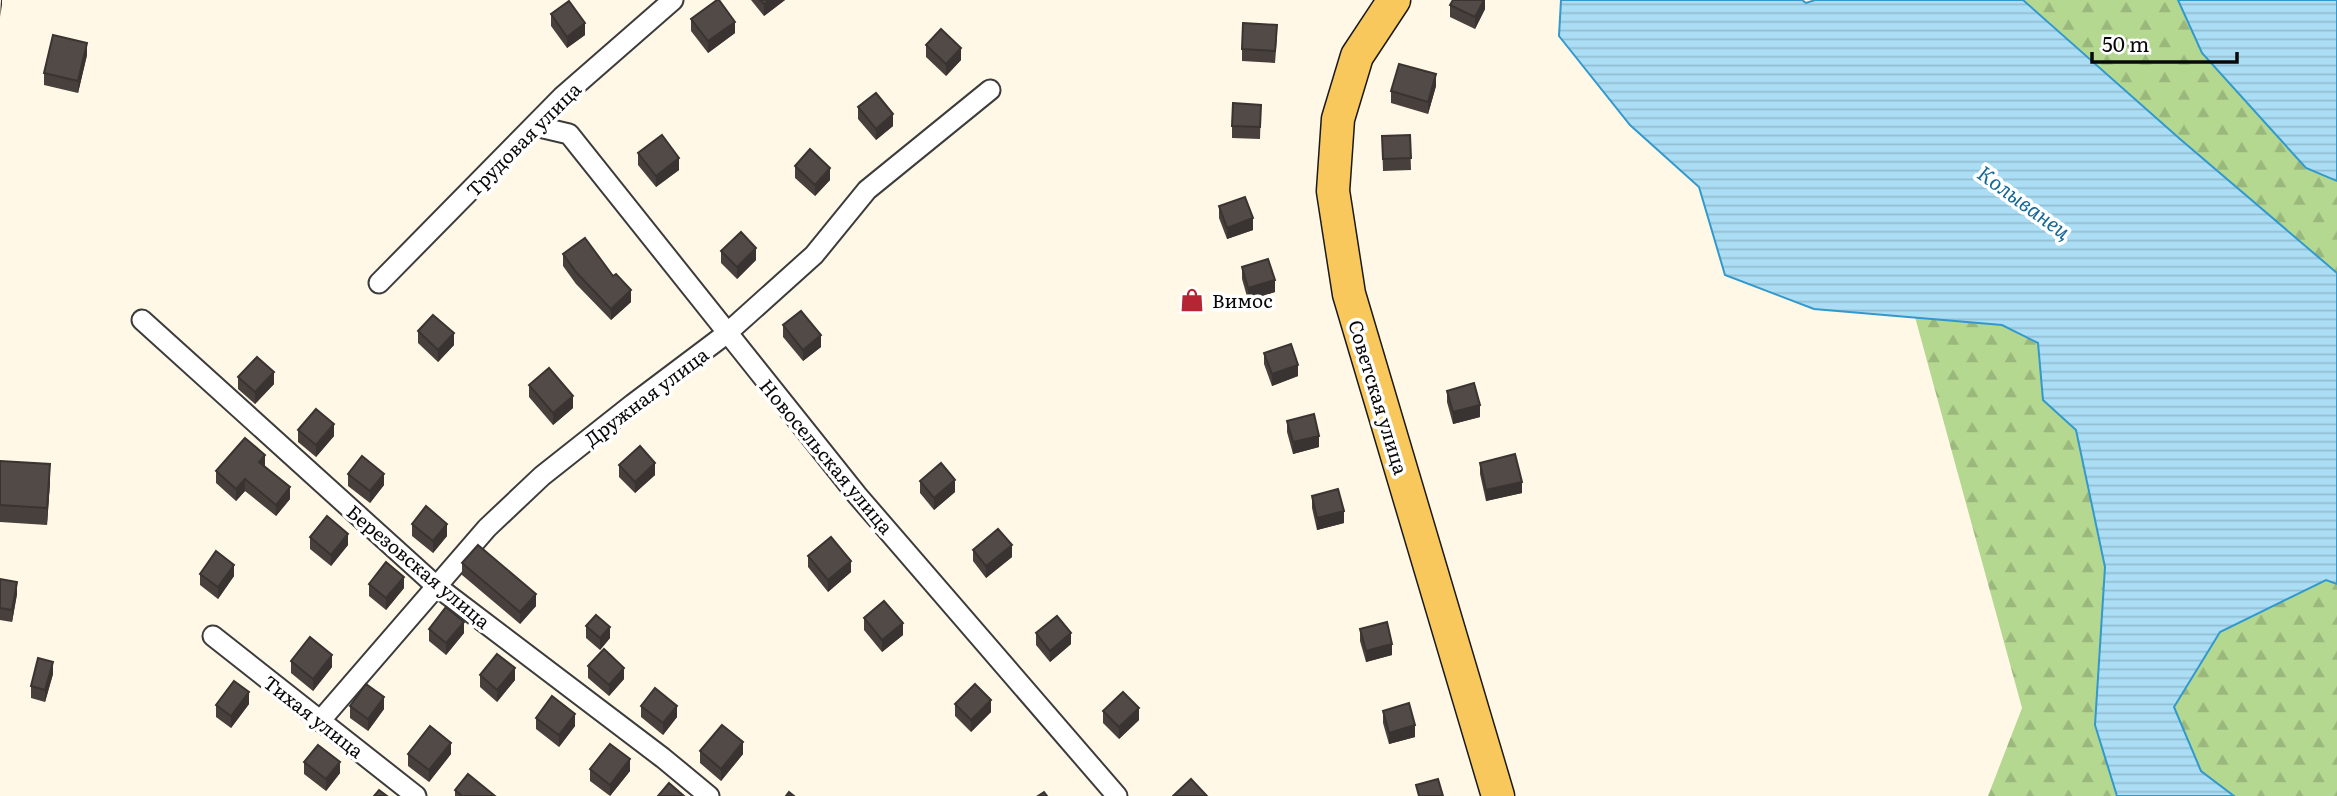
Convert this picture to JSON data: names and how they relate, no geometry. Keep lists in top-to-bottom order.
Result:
{
  "streets": {
    "main road": ["Советская улица"],
    "street": [
      "Трудовая улица",
      "Дружная улица",
      "Новосельская улица",
      "Березовская улица",
      "Тихая улица"
    ]
  },
  "crossings": [
    ["Трудовая улица", "Новосельская улица"],
    ["Дружная улица", "Новосельская улица"],
    ["Дружная улица", "Березовская улица"],
    ["Дружная улица", "Тихая улица"]
  ],
  "water": ["Колыванец"],
  "places": {
    "shop": ["Вимос"]
  },
  "scale_bar": "50 m"
}
